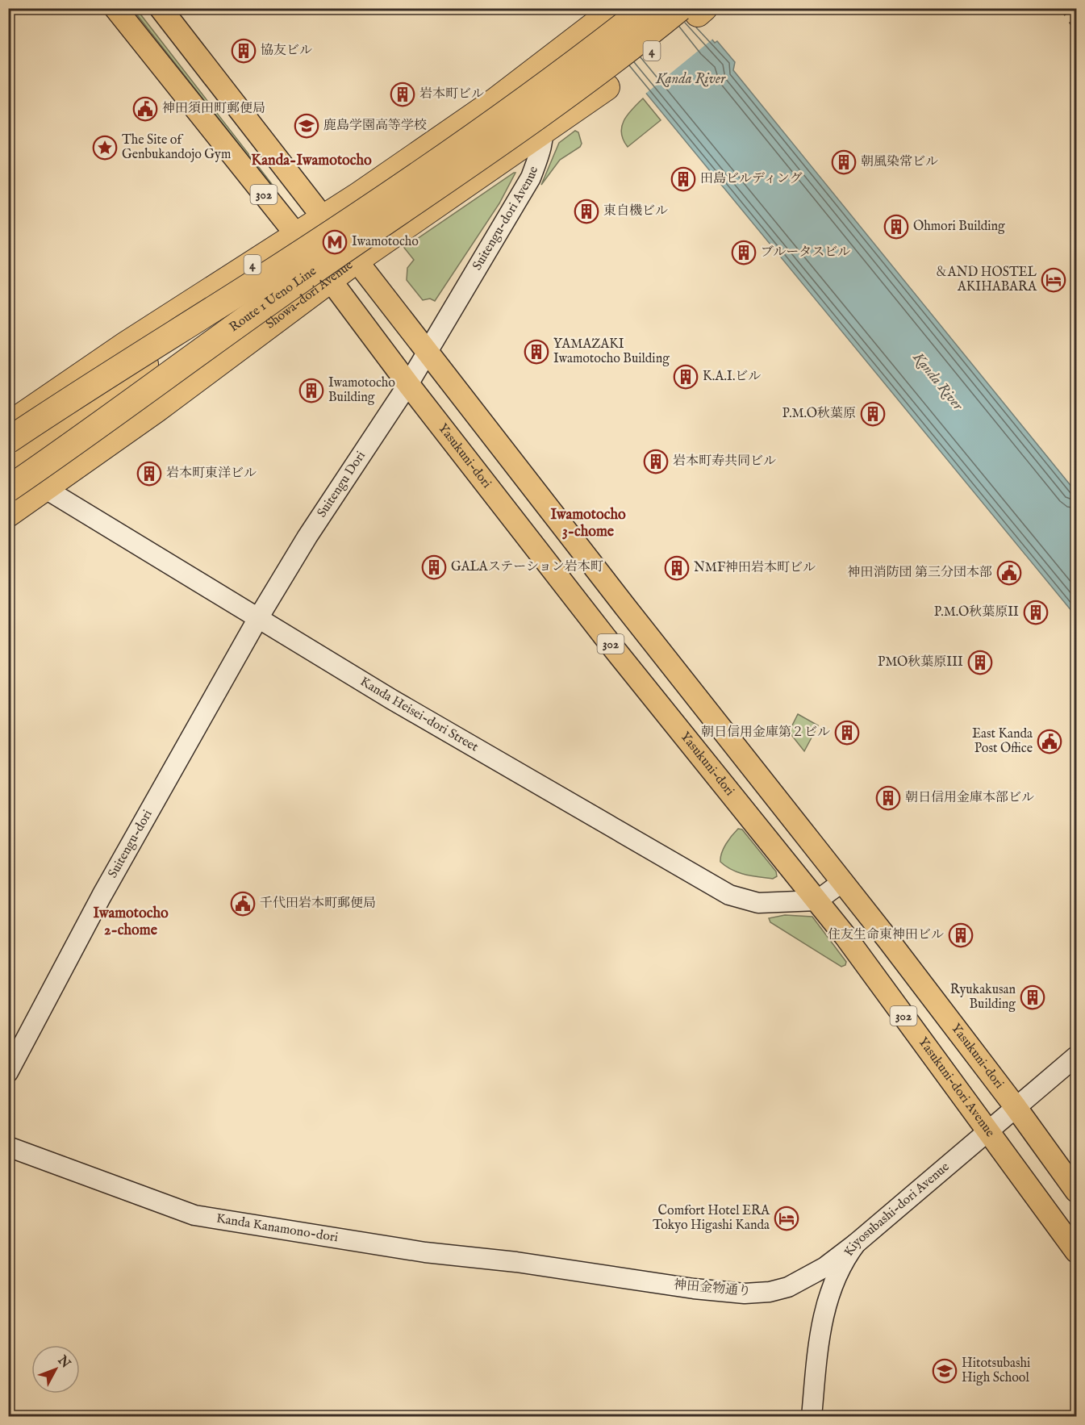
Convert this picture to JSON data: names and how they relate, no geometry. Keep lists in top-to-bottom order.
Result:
{
  "streets": {
    "highway": ["4", "Showa-dori Avenue", "Route 1 Ueno Line"],
    "main road": ["302", "Yasukuni-dori", "Yasukuni-dori Avenue"],
    "street": [
      "Suitengu-dori Avenue",
      "Suitengu Dori",
      "Kanda Heisei-dori Street",
      "Suitengu-dori",
      "Kiyosubashi-dori Avenue",
      "神田金物通り"
    ]
  },
  "crossings": [
    ["4", "302"],
    ["4", "Suitengu-dori Avenue"],
    ["4", "Yasukuni-dori"],
    ["302", "Suitengu-dori Avenue"],
    ["302", "Showa-dori Avenue"],
    ["302", "Yasukuni-dori"],
    ["302", "Suitengu Dori"],
    ["Suitengu-dori Avenue", "Showa-dori Avenue"],
    ["Suitengu-dori Avenue", "Yasukuni-dori"],
    ["Suitengu-dori Avenue", "Suitengu Dori"],
    ["Showa-dori Avenue", "Route 1 Ueno Line"],
    ["Showa-dori Avenue", "Yasukuni-dori"],
    ["Showa-dori Avenue", "Kanda Heisei-dori Street"],
    ["Yasukuni-dori", "Suitengu Dori"],
    ["Yasukuni-dori", "Kanda Heisei-dori Street"],
    ["Yasukuni-dori", "Yasukuni-dori Avenue"],
    ["Yasukuni-dori", "Kiyosubashi-dori Avenue"],
    ["Suitengu Dori", "Kanda Heisei-dori Street"],
    ["Suitengu Dori", "Suitengu-dori"],
    ["Kanda Heisei-dori Street", "Suitengu-dori"],
    ["Kanda Heisei-dori Street", "Yasukuni-dori Avenue"],
    ["Yasukuni-dori Avenue", "Kiyosubashi-dori Avenue"],
    ["Kiyosubashi-dori Avenue", "神田金物通り"]
  ],
  "districts": ["Kanda-Iwamotocho", "Iwamotocho 3-chome", "Iwamotocho 2-chome"],
  "water": ["Kanda River"],
  "places": {
    "building": [
      "協友ビル",
      "岩本町ビル",
      "朝風染常ビル",
      "田島ビルディング",
      "東自機ビル",
      "Ohmori Building",
      "ブルータスビル",
      "YAMAZAKI Iwamotocho Building",
      "K.A.I.ビル",
      "Iwamotocho Building",
      "P.M.O秋葉原",
      "岩本町寿共同ビル",
      "岩本町東洋ビル",
      "GALAステーション岩本町",
      "NMF神田岩本町ビル",
      "P.M.O秋葉原II",
      "PMO秋葉原III",
      "朝日信用金庫第２ビル",
      "朝日信用金庫本部ビル",
      "住友生命東神田ビル",
      "Ryukakusan Building"
    ],
    "public building": [
      "神田須田町郵便局",
      "神田消防団 第三分団本部",
      "East Kanda Post Office",
      "千代田岩本町郵便局"
    ],
    "school or university": ["鹿島学園高等学校", "Hitotsubashi High School"],
    "place": ["The Site of Genbukandojo Gym"],
    "metro station": ["Iwamotocho"],
    "hotel": ["＆AND HOSTEL AKIHABARA", "Comfort Hotel ERA Tokyo Higashi Kanda"]
  },
  "north": "top right"
}
